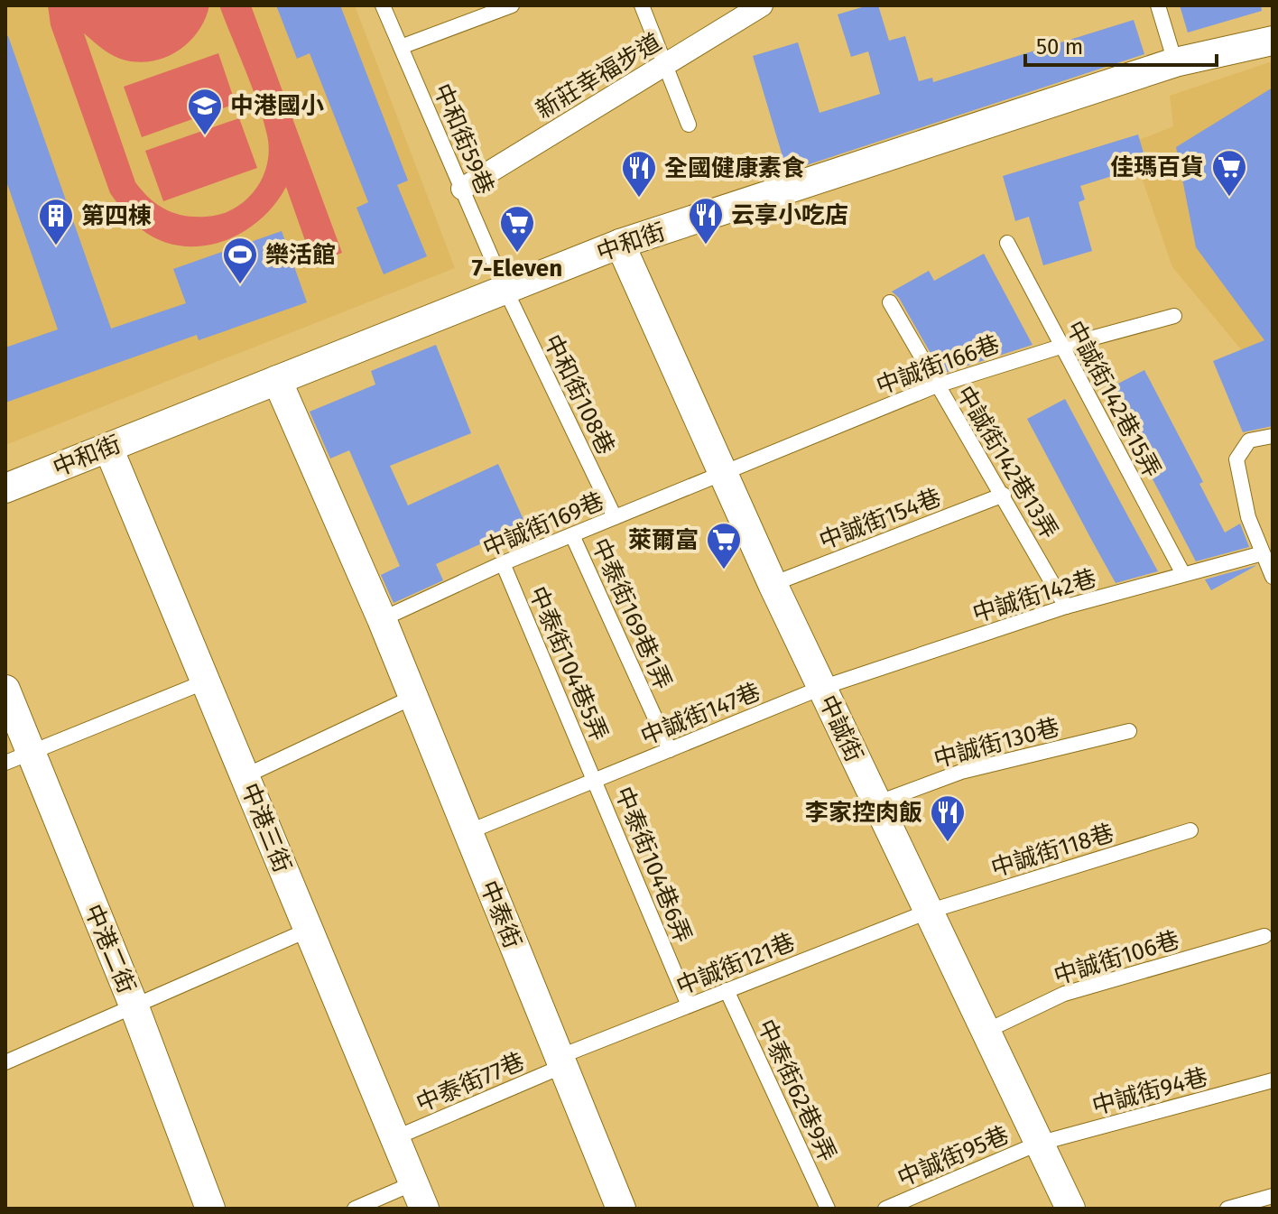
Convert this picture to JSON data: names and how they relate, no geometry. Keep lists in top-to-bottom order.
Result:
{
  "streets": {
    "street": [
      "新莊幸福步道",
      "中和街",
      "中誠街",
      "中港三街",
      "中泰街",
      "中港二街"
    ],
    "lane": [
      "中和街59巷",
      "中誠街166巷",
      "中和街108巷",
      "中誠街142巷15弄",
      "中誠街142巷13弄",
      "中誠街154巷",
      "中誠街169巷",
      "中誠街142巷",
      "中泰街169巷1弄",
      "中泰街104巷5弄",
      "中誠街147巷",
      "中誠街130巷",
      "中誠街118巷",
      "中泰街104巷6弄",
      "中誠街106巷",
      "中誠街121巷",
      "中泰街77巷",
      "中泰街62巷9弄",
      "中誠街94巷",
      "中誠街95巷"
    ]
  },
  "crossings": [
    ["新莊幸福步道", "中和街59巷"],
    ["中和街59巷", "中和街"],
    ["中和街59巷", "中和街108巷"],
    ["中和街", "中和街108巷"],
    ["中和街", "中誠街"],
    ["中和街", "中港三街"],
    ["中和街", "中泰街"],
    ["中誠街166巷", "中誠街142巷15弄"],
    ["中誠街166巷", "中誠街142巷13弄"],
    ["中誠街166巷", "中誠街169巷"],
    ["中誠街166巷", "中誠街"],
    ["中和街108巷", "中誠街169巷"],
    ["中誠街142巷15弄", "中誠街142巷"],
    ["中誠街142巷13弄", "中誠街154巷"],
    ["中誠街142巷13弄", "中誠街142巷"],
    ["中誠街154巷", "中誠街"],
    ["中誠街169巷", "中泰街169巷1弄"],
    ["中誠街169巷", "中泰街104巷5弄"],
    ["中誠街169巷", "中誠街"],
    ["中誠街169巷", "中泰街"],
    ["中誠街142巷", "中誠街147巷"],
    ["中誠街142巷", "中誠街"],
    ["中泰街169巷1弄", "中誠街147巷"],
    ["中泰街104巷5弄", "中誠街147巷"],
    ["中泰街104巷5弄", "中泰街104巷6弄"],
    ["中誠街147巷", "中誠街"],
    ["中誠街147巷", "中泰街104巷6弄"],
    ["中誠街147巷", "中泰街"],
    ["中誠街", "中誠街130巷"],
    ["中誠街", "中誠街118巷"],
    ["中誠街", "中誠街106巷"],
    ["中誠街", "中誠街121巷"],
    ["中誠街", "中誠街94巷"],
    ["中誠街", "中誠街95巷"],
    ["中港三街", "中泰街77巷"],
    ["中誠街118巷", "中誠街121巷"],
    ["中泰街104巷6弄", "中誠街121巷"],
    ["中泰街", "中誠街121巷"],
    ["中泰街", "中泰街77巷"],
    ["中誠街121巷", "中泰街77巷"],
    ["中誠街121巷", "中泰街62巷9弄"],
    ["中誠街94巷", "中誠街95巷"]
  ],
  "places": {
    "school or university": ["中港國小"],
    "supermarket": ["佳瑪百貨", "7-Eleven", "萊爾富"],
    "restaurant": ["全國健康素食", "云享小吃店", "李家控肉飯"],
    "building": ["第四棟"],
    "sports": ["樂活館"]
  },
  "scale_bar": "50 m"
}
